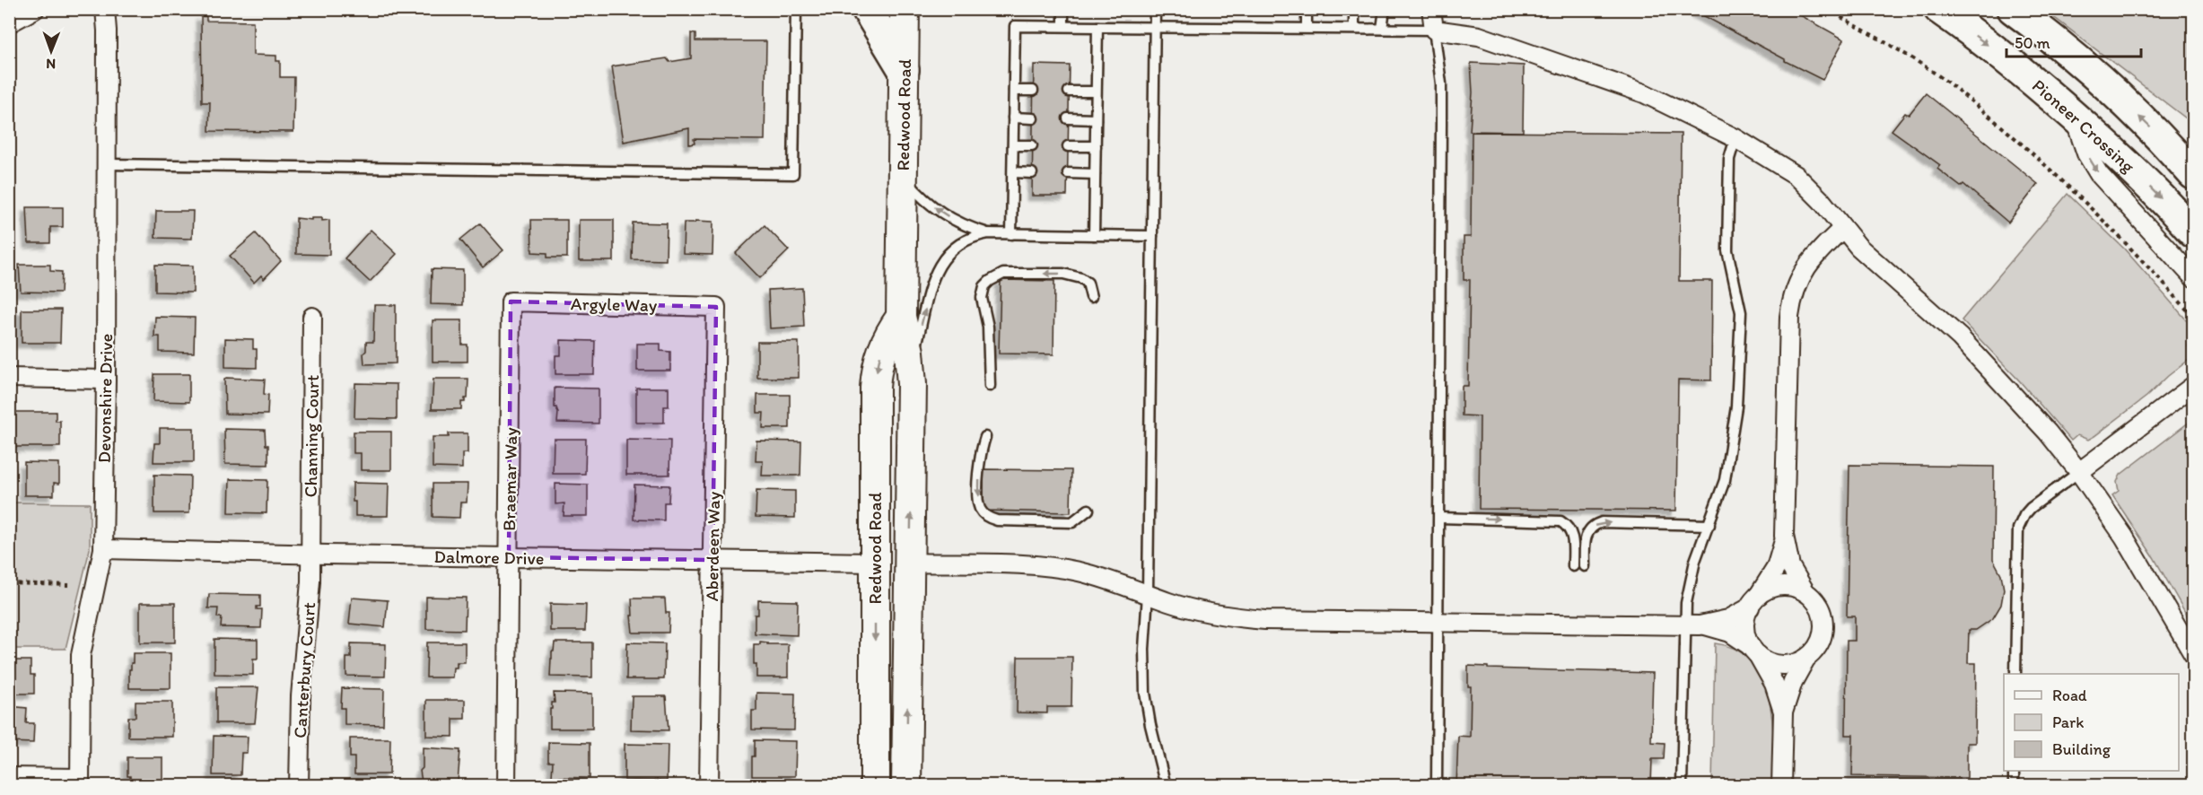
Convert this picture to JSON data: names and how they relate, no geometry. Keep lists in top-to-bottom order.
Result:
{
  "streets": {
    "highway": ["Pioneer Crossing"],
    "main road": ["Redwood Road"],
    "street": [
      "Argyle Way",
      "Devonshire Drive",
      "Channing Court",
      "Braemar Way",
      "Aberdeen Way",
      "Dalmore Drive",
      "Canterbury Court"
    ]
  },
  "crossings": [
    ["Redwood Road", "Dalmore Drive"],
    ["Argyle Way", "Braemar Way"],
    ["Argyle Way", "Aberdeen Way"],
    ["Devonshire Drive", "Dalmore Drive"],
    ["Channing Court", "Dalmore Drive"],
    ["Channing Court", "Canterbury Court"],
    ["Braemar Way", "Dalmore Drive"],
    ["Aberdeen Way", "Dalmore Drive"],
    ["Dalmore Drive", "Canterbury Court"]
  ],
  "legend": ["Road", "Park", "Building"],
  "scale_bar": "50 m",
  "north": "bottom"
}
